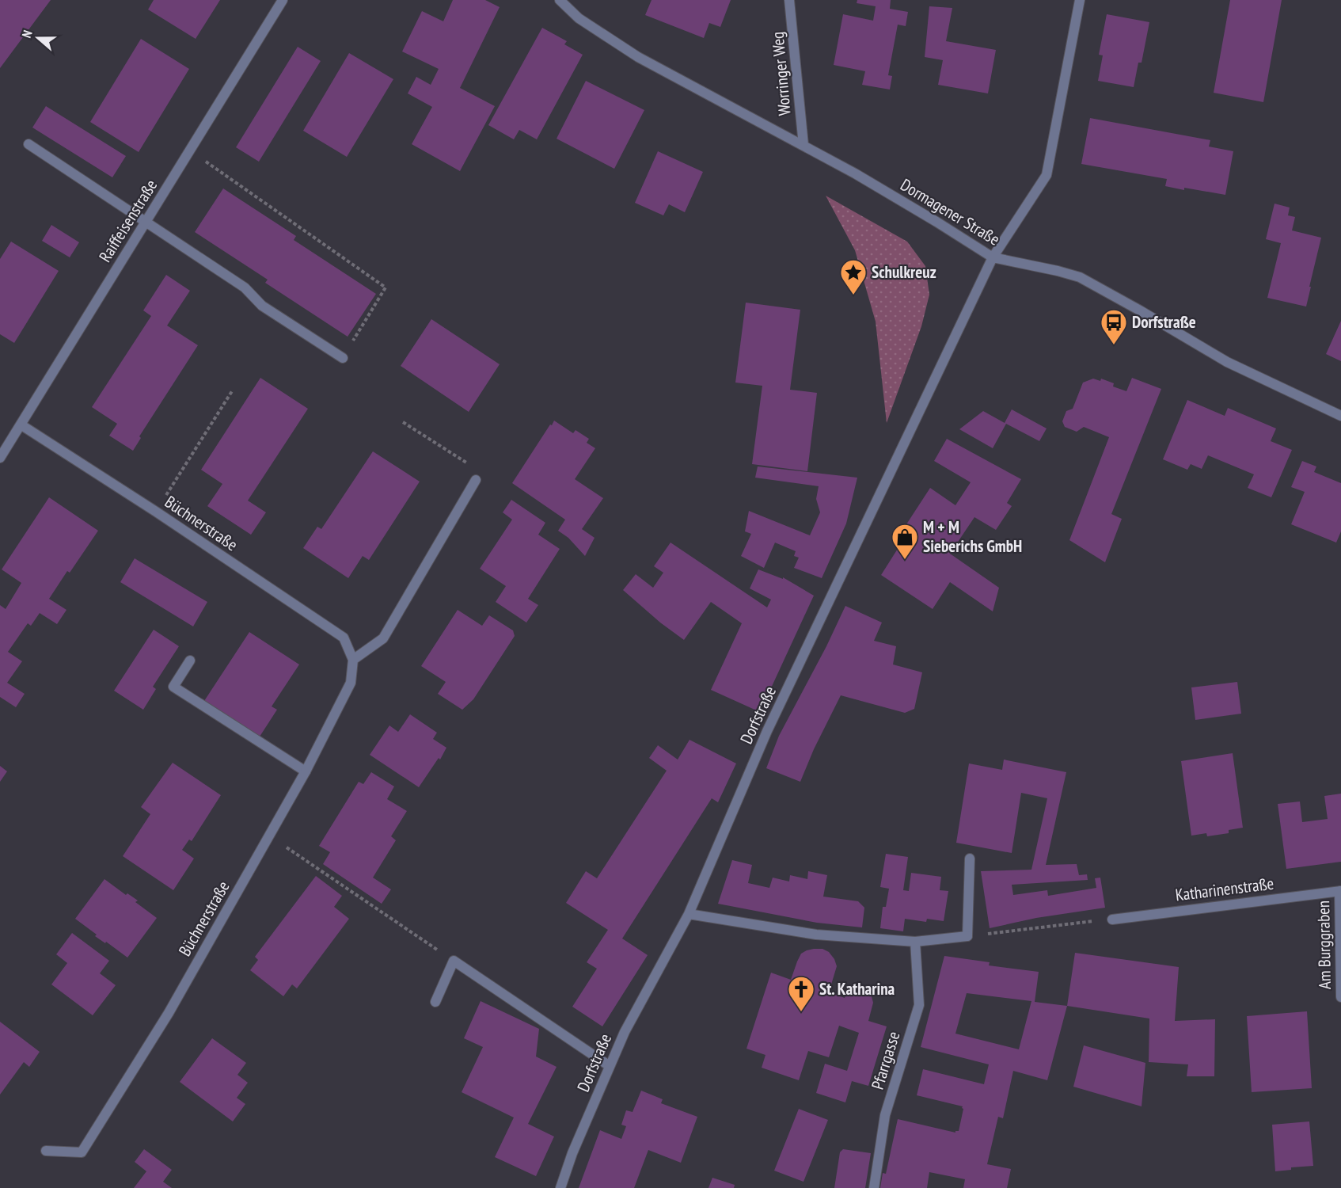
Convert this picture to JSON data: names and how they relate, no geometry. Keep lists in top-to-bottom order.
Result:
{
  "streets": {
    "street": [
      "Worringer Weg",
      "Dormagener Straße",
      "Raiffeisenstraße",
      "Büchnerstraße",
      "Dorfstraße",
      "Katharinenstraße",
      "Am Burggraben",
      "Pfarrgasse"
    ]
  },
  "crossings": [
    ["Worringer Weg", "Dormagener Straße"],
    ["Dormagener Straße", "Dorfstraße"],
    ["Raiffeisenstraße", "Büchnerstraße"],
    ["Katharinenstraße", "Am Burggraben"]
  ],
  "places": {
    "place": ["Schulkreuz"],
    "bus stop": ["Dorfstraße"],
    "shop": ["M + M Sieberichs GmbH"],
    "church": ["St. Katharina"]
  },
  "north": "left"
}
